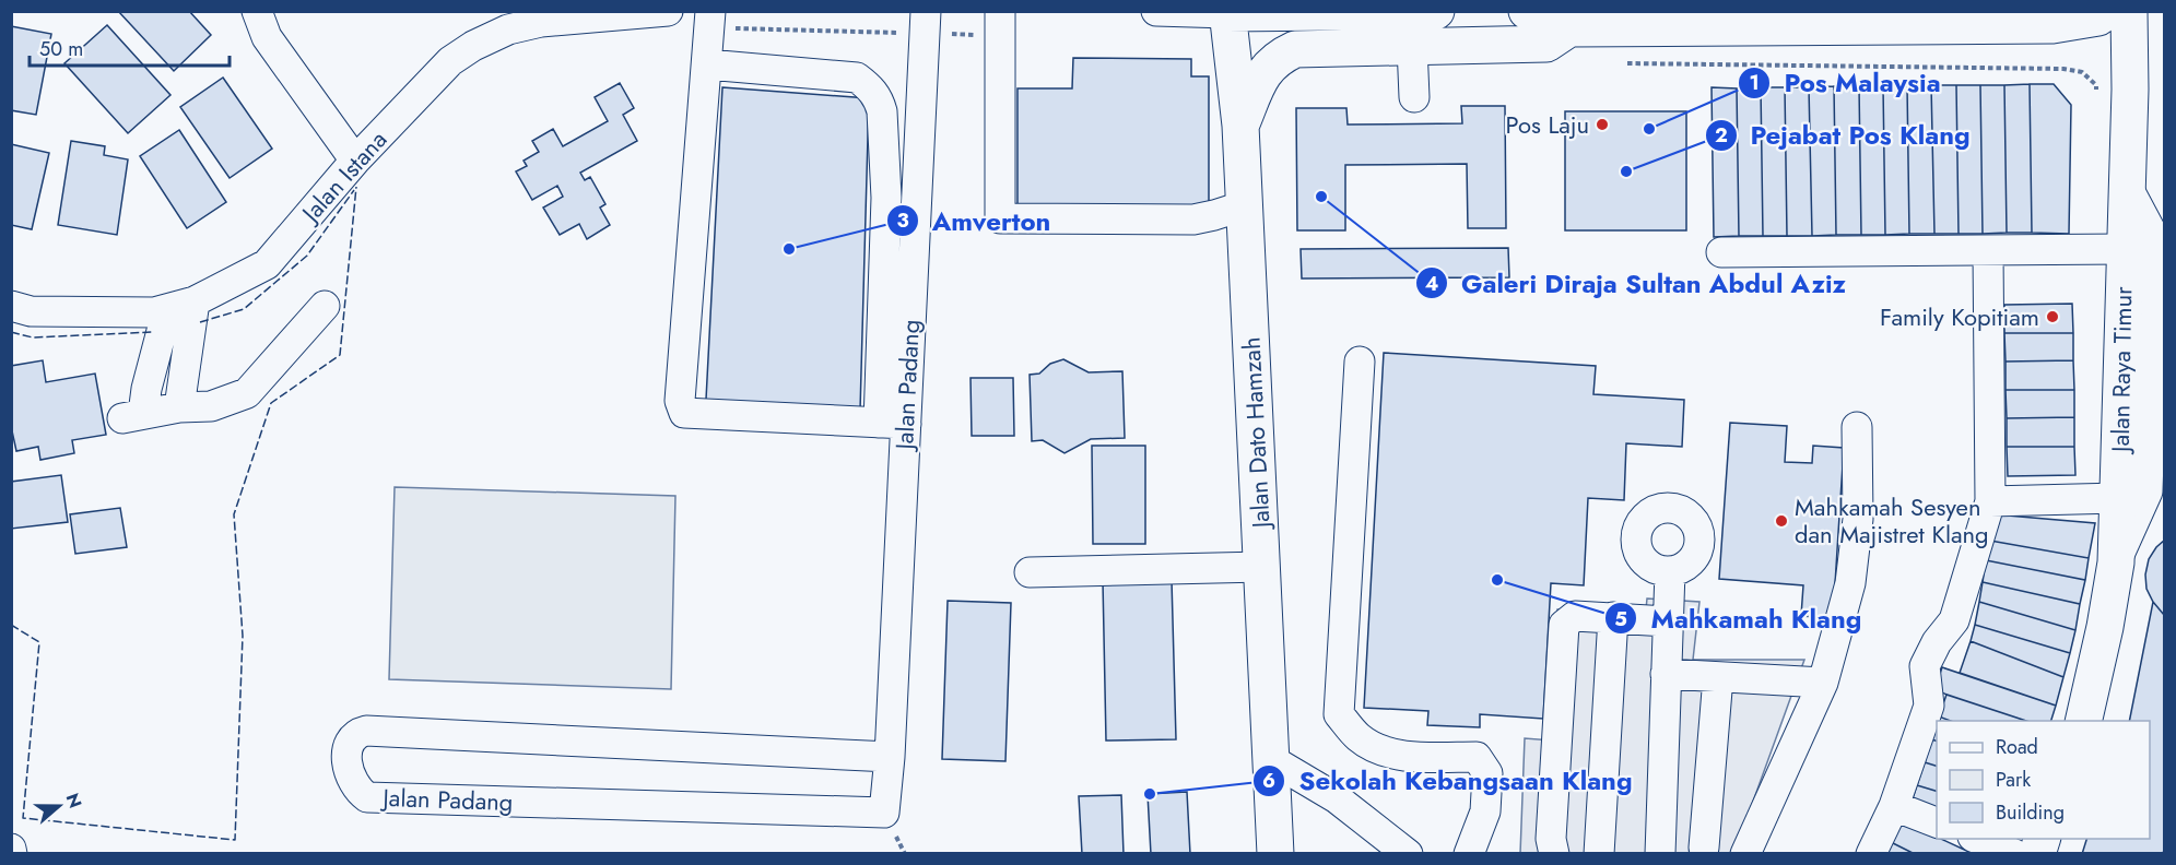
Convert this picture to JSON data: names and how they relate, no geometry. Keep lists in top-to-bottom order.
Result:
{
  "streets": {
    "main road": ["Jalan Raya Timur", "Jalan Dato Hamzah"],
    "street": ["Jalan Istana", "Jalan Padang"]
  },
  "places": [
    "Pos Laju",
    "Pos Malaysia",
    "Pejabat Pos Klang",
    "Galeri Diraja Sultan Abdul Aziz",
    "Amverton",
    "Family Kopitiam",
    "Mahkamah Sesyen dan Majistret Klang",
    "Mahkamah Klang",
    "Sekolah Kebangsaan Klang"
  ],
  "legend": ["Road", "Park", "Building"],
  "scale_bar": "50 m",
  "north": "right"
}
